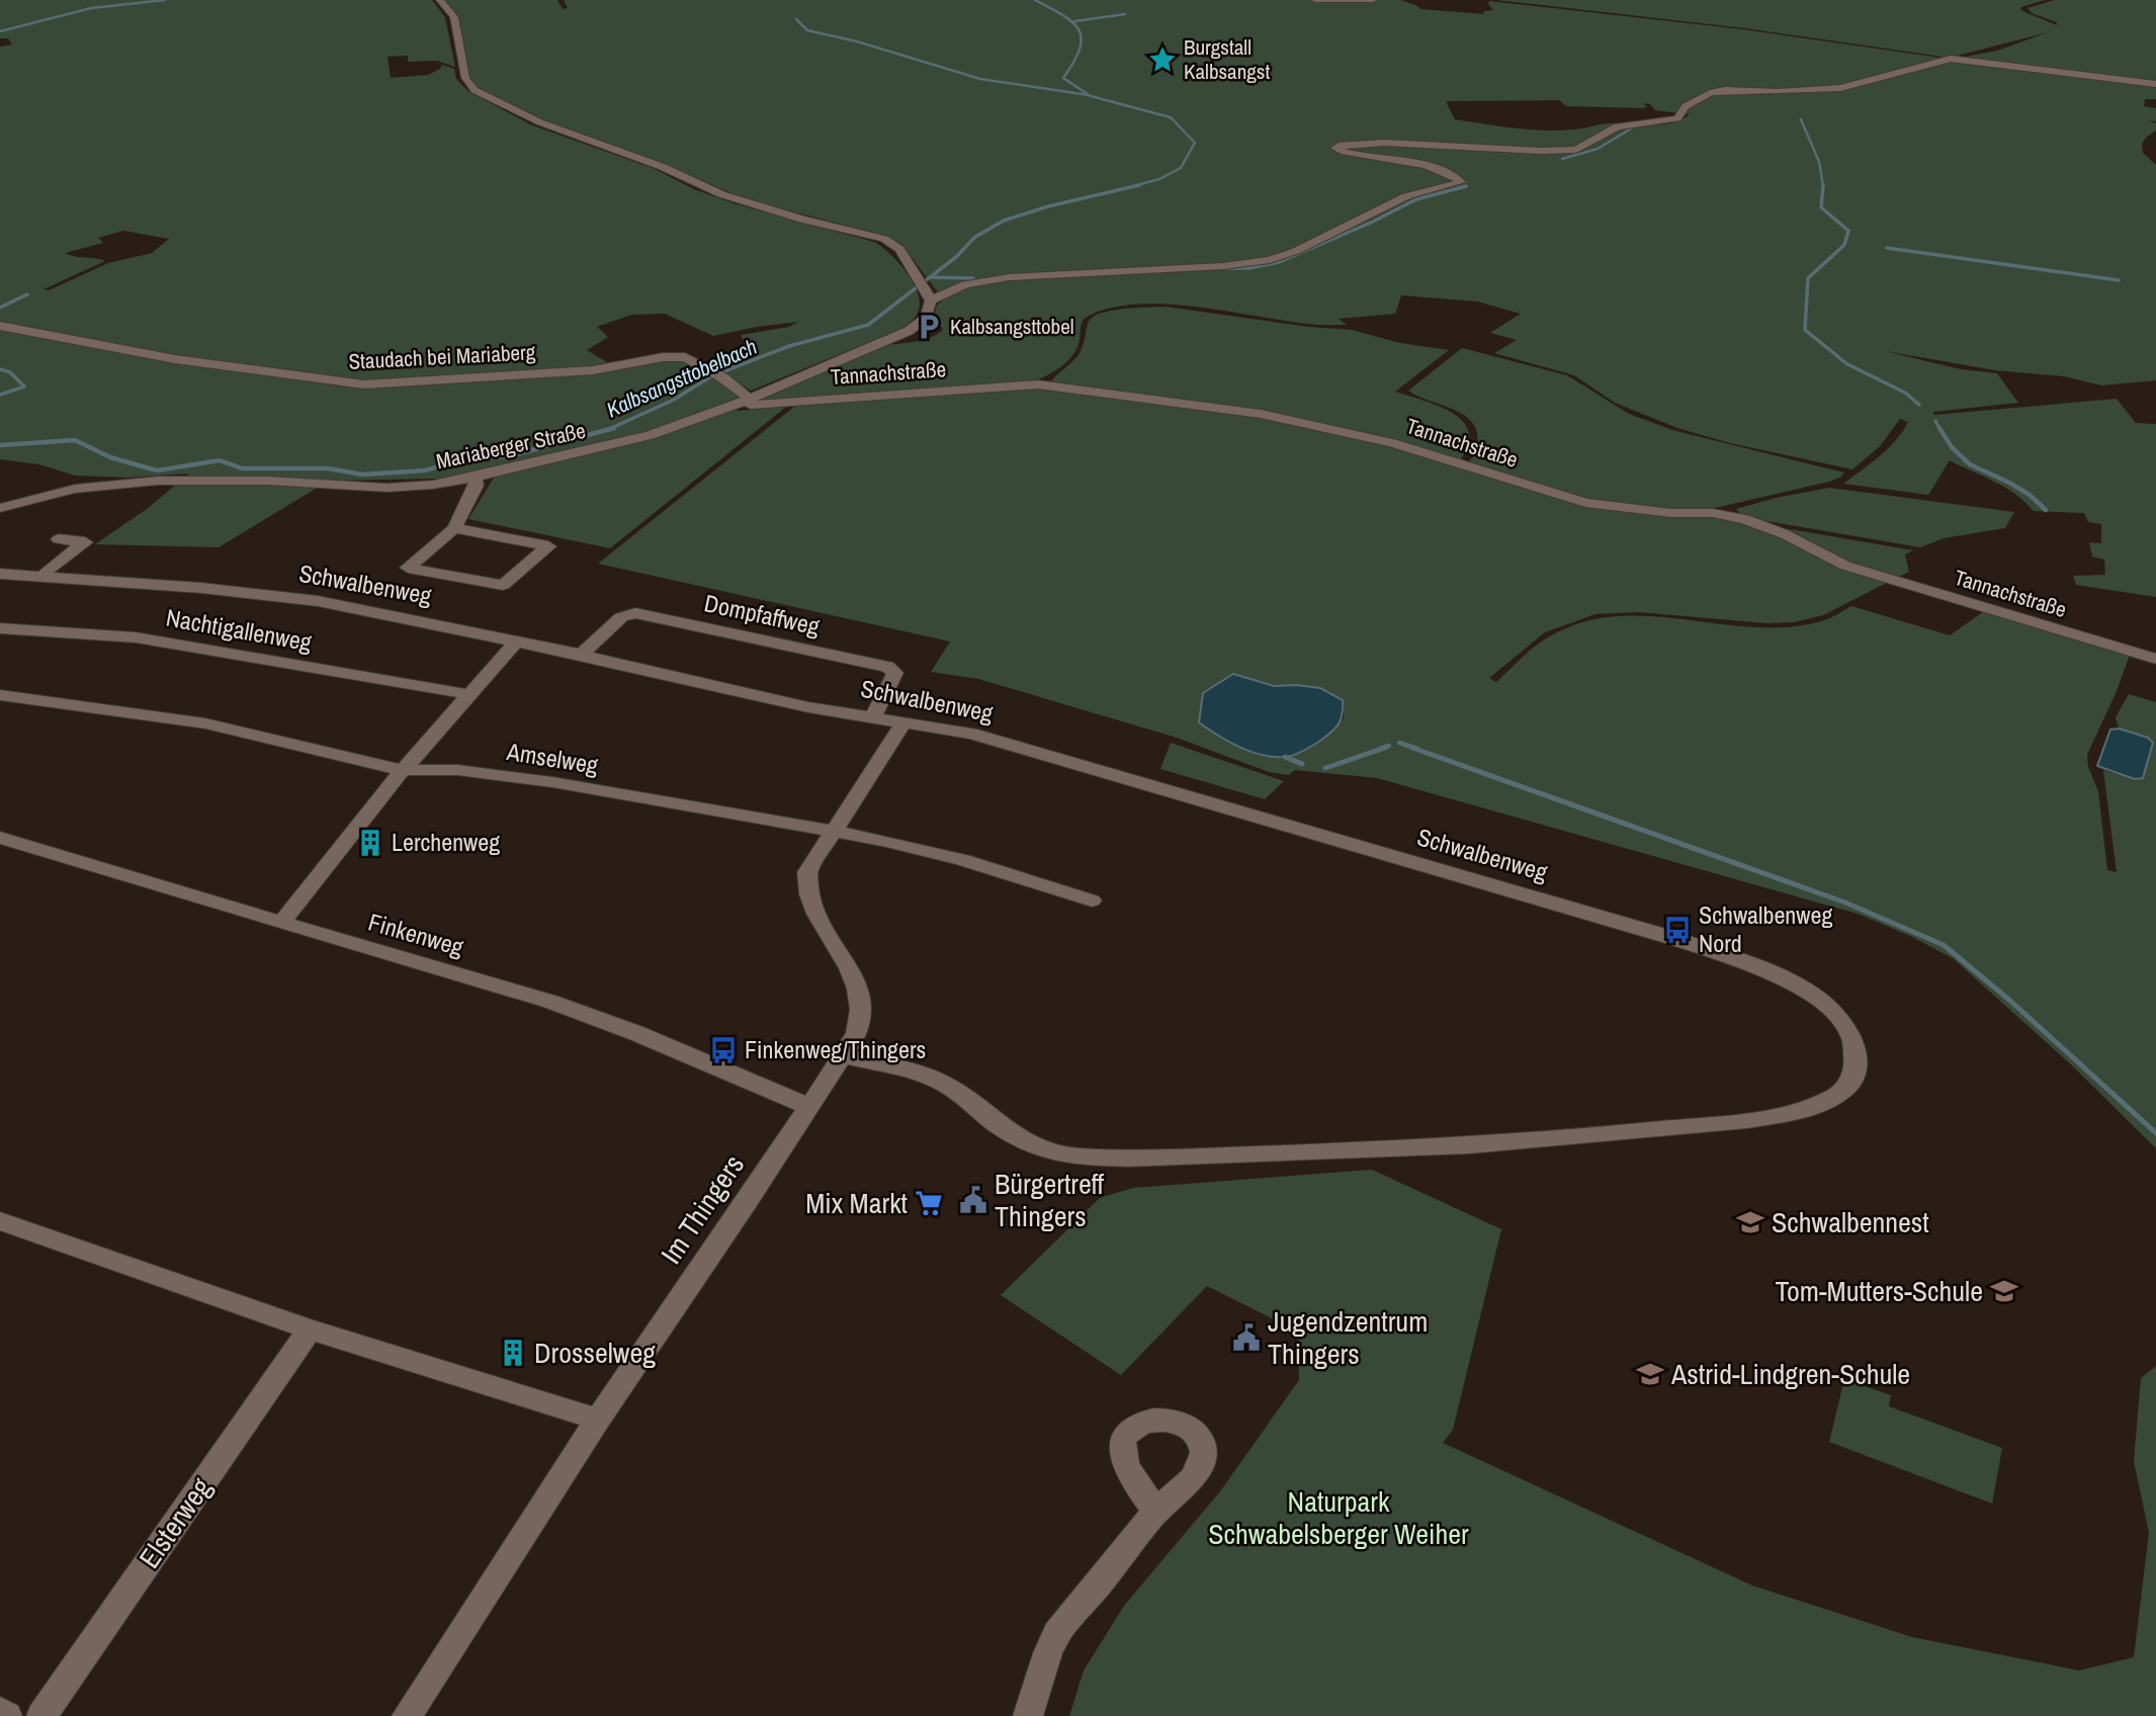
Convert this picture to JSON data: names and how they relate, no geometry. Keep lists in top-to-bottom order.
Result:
{
  "streets": {
    "street": [
      "Staudach bei Mariaberg",
      "Tannachstraße",
      "Mariaberger Straße",
      "Schwalbenweg",
      "Dompfaffweg",
      "Nachtigallenweg",
      "Amselweg",
      "Finkenweg",
      "Im Thingers",
      "Elsterweg"
    ]
  },
  "crossings": [
    ["Staudach bei Mariaberg", "Mariaberger Straße"],
    ["Tannachstraße", "Mariaberger Straße"],
    ["Schwalbenweg", "Dompfaffweg"],
    ["Schwalbenweg", "Im Thingers"],
    ["Amselweg", "Im Thingers"],
    ["Finkenweg", "Im Thingers"]
  ],
  "water": ["Kalbsangsttobelbach"],
  "parks": ["Naturpark Schwabelsberger Weiher"],
  "places": {
    "place": ["Burgstall Kalbsangst"],
    "parking": ["Kalbsangsttobel"],
    "building": ["Lerchenweg", "Drosselweg"],
    "bus stop": ["Schwalbenweg Nord", "Finkenweg/Thingers"],
    "public building": ["Bürgertreff Thingers", "Jugendzentrum Thingers"],
    "supermarket": ["Mix Markt"],
    "school or university": ["Schwalbennest", "Tom-Mutters-Schule", "Astrid-Lindgren-Schule"]
  }
}
